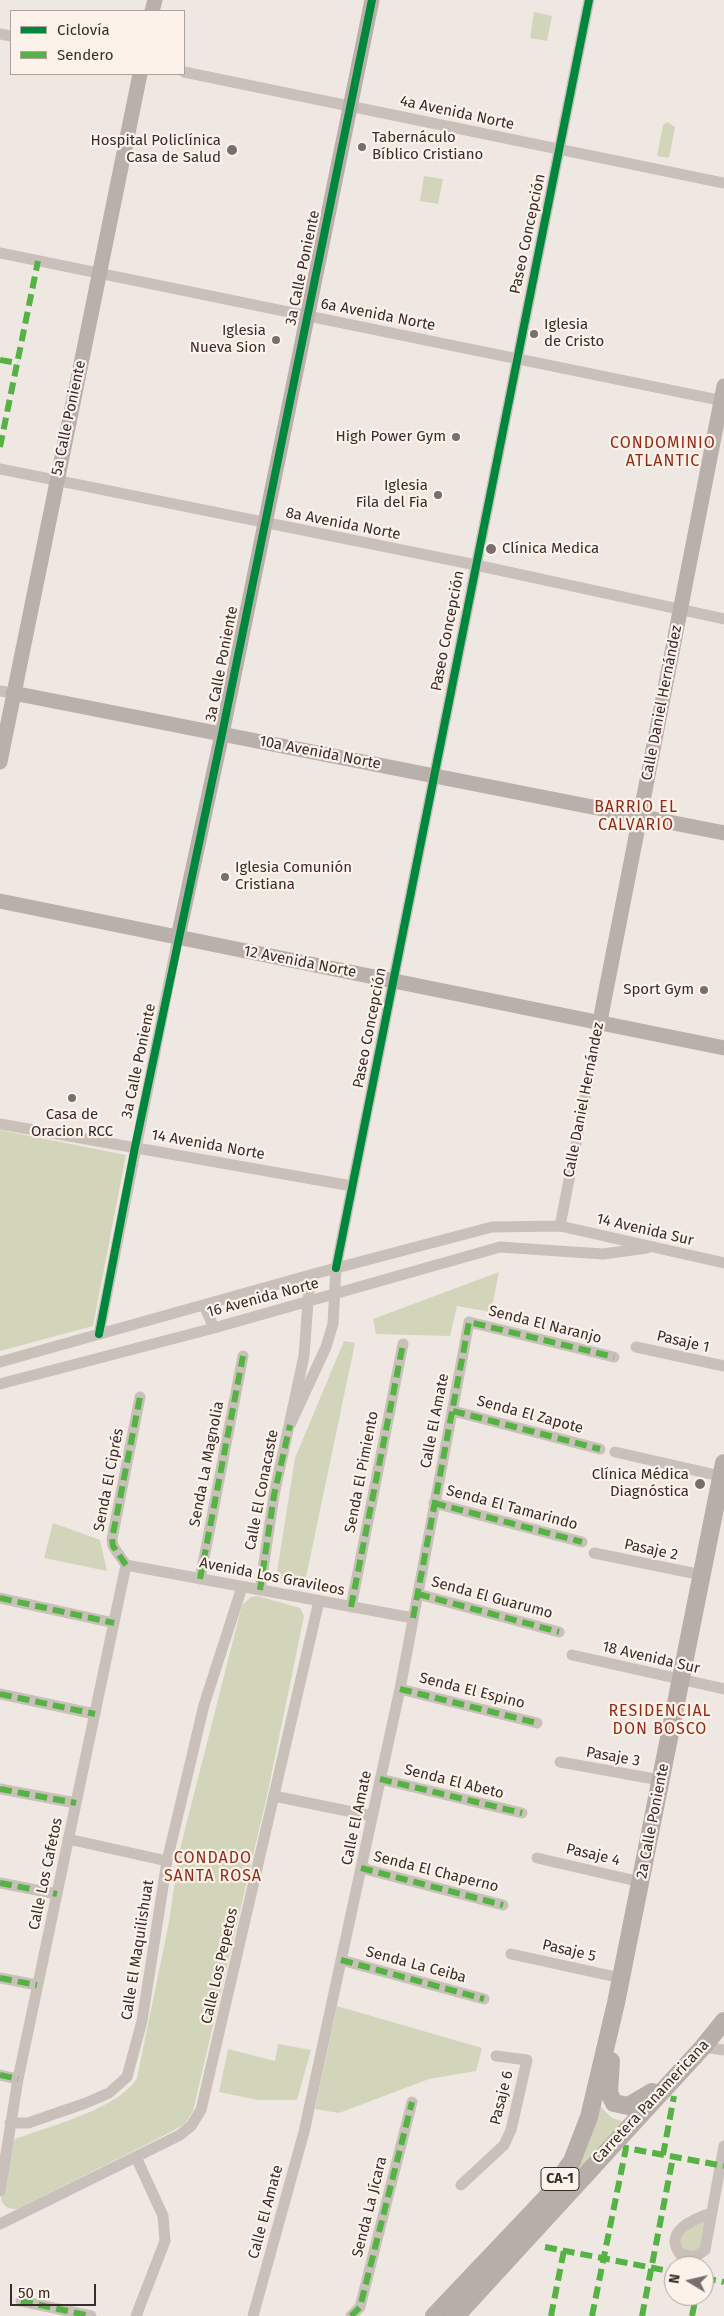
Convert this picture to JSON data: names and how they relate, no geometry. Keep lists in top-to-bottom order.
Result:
{
  "streets": {
    "main road": ["2a Calle Poniente", "Carretera Panamericana", "CA-1"],
    "street": [
      "4a Avenida Norte",
      "Paseo Concepción",
      "3a Calle Poniente",
      "6a Avenida Norte",
      "5a Calle Poniente",
      "8a Avenida Norte",
      "Calle Daniel Hernández",
      "10a Avenida Norte",
      "12 Avenida Norte",
      "14 Avenida Norte",
      "14 Avenida Sur",
      "16 Avenida Norte",
      "Senda El Naranjo",
      "Pasaje 1",
      "Senda El Zapote",
      "Calle El Amate",
      "Senda La Magnolia",
      "Senda El Pimiento",
      "Senda El Ciprés",
      "Calle El Conacaste",
      "Senda El Tamarindo",
      "Pasaje 2",
      "Avenida Los Gravileos",
      "Senda El Guarumo",
      "18 Avenida Sur",
      "Senda El Espino",
      "Pasaje 3",
      "Senda El Abeto",
      "Pasaje 4",
      "Senda El Chaperno",
      "Calle Los Cafetos",
      "Calle El Maquilishuat",
      "Pasaje 5",
      "Senda La Ceiba",
      "Calle Los Pepetos",
      "Pasaje 6",
      "Senda La Jícara"
    ]
  },
  "crossings": [
    ["4a Avenida Norte", "Paseo Concepción"],
    ["4a Avenida Norte", "3a Calle Poniente"],
    ["Paseo Concepción", "6a Avenida Norte"],
    ["Paseo Concepción", "8a Avenida Norte"],
    ["Paseo Concepción", "10a Avenida Norte"],
    ["Paseo Concepción", "12 Avenida Norte"],
    ["Paseo Concepción", "14 Avenida Norte"],
    ["Paseo Concepción", "16 Avenida Norte"],
    ["Paseo Concepción", "Calle El Conacaste"],
    ["3a Calle Poniente", "6a Avenida Norte"],
    ["3a Calle Poniente", "8a Avenida Norte"],
    ["3a Calle Poniente", "10a Avenida Norte"],
    ["3a Calle Poniente", "12 Avenida Norte"],
    ["3a Calle Poniente", "14 Avenida Norte"],
    ["3a Calle Poniente", "16 Avenida Norte"],
    ["6a Avenida Norte", "5a Calle Poniente"],
    ["6a Avenida Norte", "Calle Daniel Hernández"],
    ["5a Calle Poniente", "8a Avenida Norte"],
    ["5a Calle Poniente", "10a Avenida Norte"],
    ["8a Avenida Norte", "Calle Daniel Hernández"],
    ["Calle Daniel Hernández", "10a Avenida Norte"],
    ["Calle Daniel Hernández", "12 Avenida Norte"],
    ["Calle Daniel Hernández", "14 Avenida Sur"],
    ["Calle Daniel Hernández", "16 Avenida Norte"],
    ["14 Avenida Sur", "16 Avenida Norte"],
    ["16 Avenida Norte", "Calle El Conacaste"],
    ["Senda El Naranjo", "Calle El Amate"],
    ["Senda El Zapote", "Calle El Amate"],
    ["Calle El Amate", "Senda El Tamarindo"],
    ["Calle El Amate", "Avenida Los Gravileos"],
    ["Calle El Amate", "Senda El Guarumo"],
    ["Calle El Amate", "Senda El Espino"],
    ["Calle El Amate", "Senda El Abeto"],
    ["Calle El Amate", "Senda El Chaperno"],
    ["Calle El Amate", "Senda La Ceiba"],
    ["Senda La Magnolia", "Avenida Los Gravileos"],
    ["Senda El Pimiento", "Avenida Los Gravileos"],
    ["Senda El Ciprés", "Avenida Los Gravileos"],
    ["Senda El Ciprés", "Calle Los Cafetos"],
    ["Calle El Conacaste", "Avenida Los Gravileos"],
    ["Pasaje 2", "2a Calle Poniente"],
    ["Avenida Los Gravileos", "Calle Los Cafetos"],
    ["Avenida Los Gravileos", "Calle El Maquilishuat"],
    ["Avenida Los Gravileos", "Calle Los Pepetos"],
    ["18 Avenida Sur", "2a Calle Poniente"],
    ["Pasaje 3", "2a Calle Poniente"],
    ["2a Calle Poniente", "Pasaje 4"],
    ["2a Calle Poniente", "Pasaje 5"],
    ["2a Calle Poniente", "Carretera Panamericana"],
    ["Calle Los Cafetos", "Calle El Maquilishuat"]
  ],
  "districts": [
    "CONDOMINIO ATLANTIC",
    "BARRIO EL CALVARIO",
    "RESIDENCIAL DON BOSCO",
    "CONDADO SANTA ROSA"
  ],
  "places": [
    "Tabernáculo Bíblico Cristiano",
    "Hospital Policlínica Casa de Salud",
    "Iglesia de Cristo",
    "Iglesia Nueva Sion",
    "High Power Gym",
    "Iglesia Fila del Fia",
    "Clínica Medica",
    "Iglesia Comunión Cristiana",
    "Sport Gym",
    "Casa de Oracion RCC",
    "Clínica Médica Diagnóstica"
  ],
  "legend": ["Ciclovía", "Sendero"],
  "scale_bar": "50 m",
  "north": "left"
}
